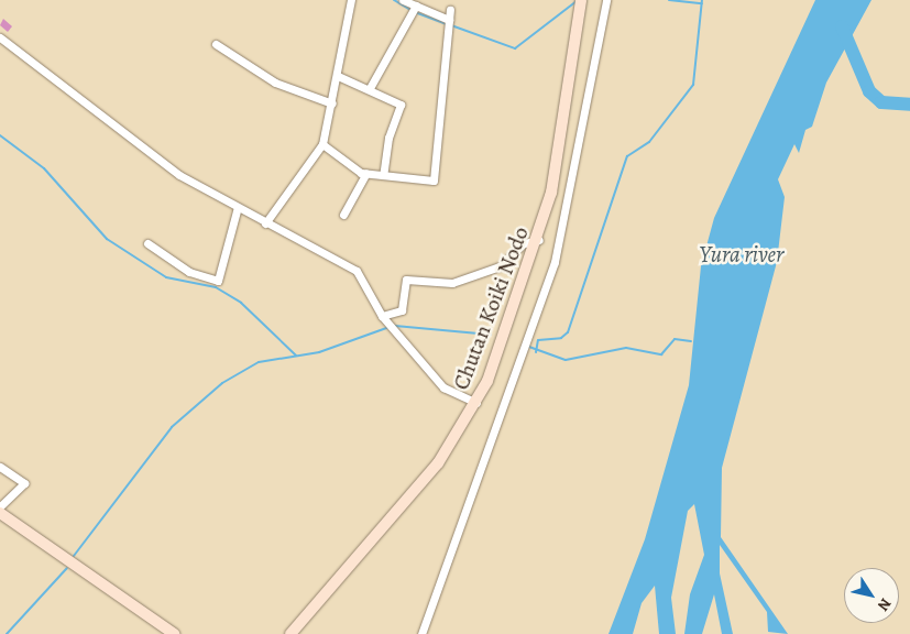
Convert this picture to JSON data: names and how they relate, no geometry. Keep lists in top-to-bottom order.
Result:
{
  "streets": {
    "street": ["Chutan Koiki Nodo"]
  },
  "water": ["Yura river"],
  "north": "bottom right"
}
